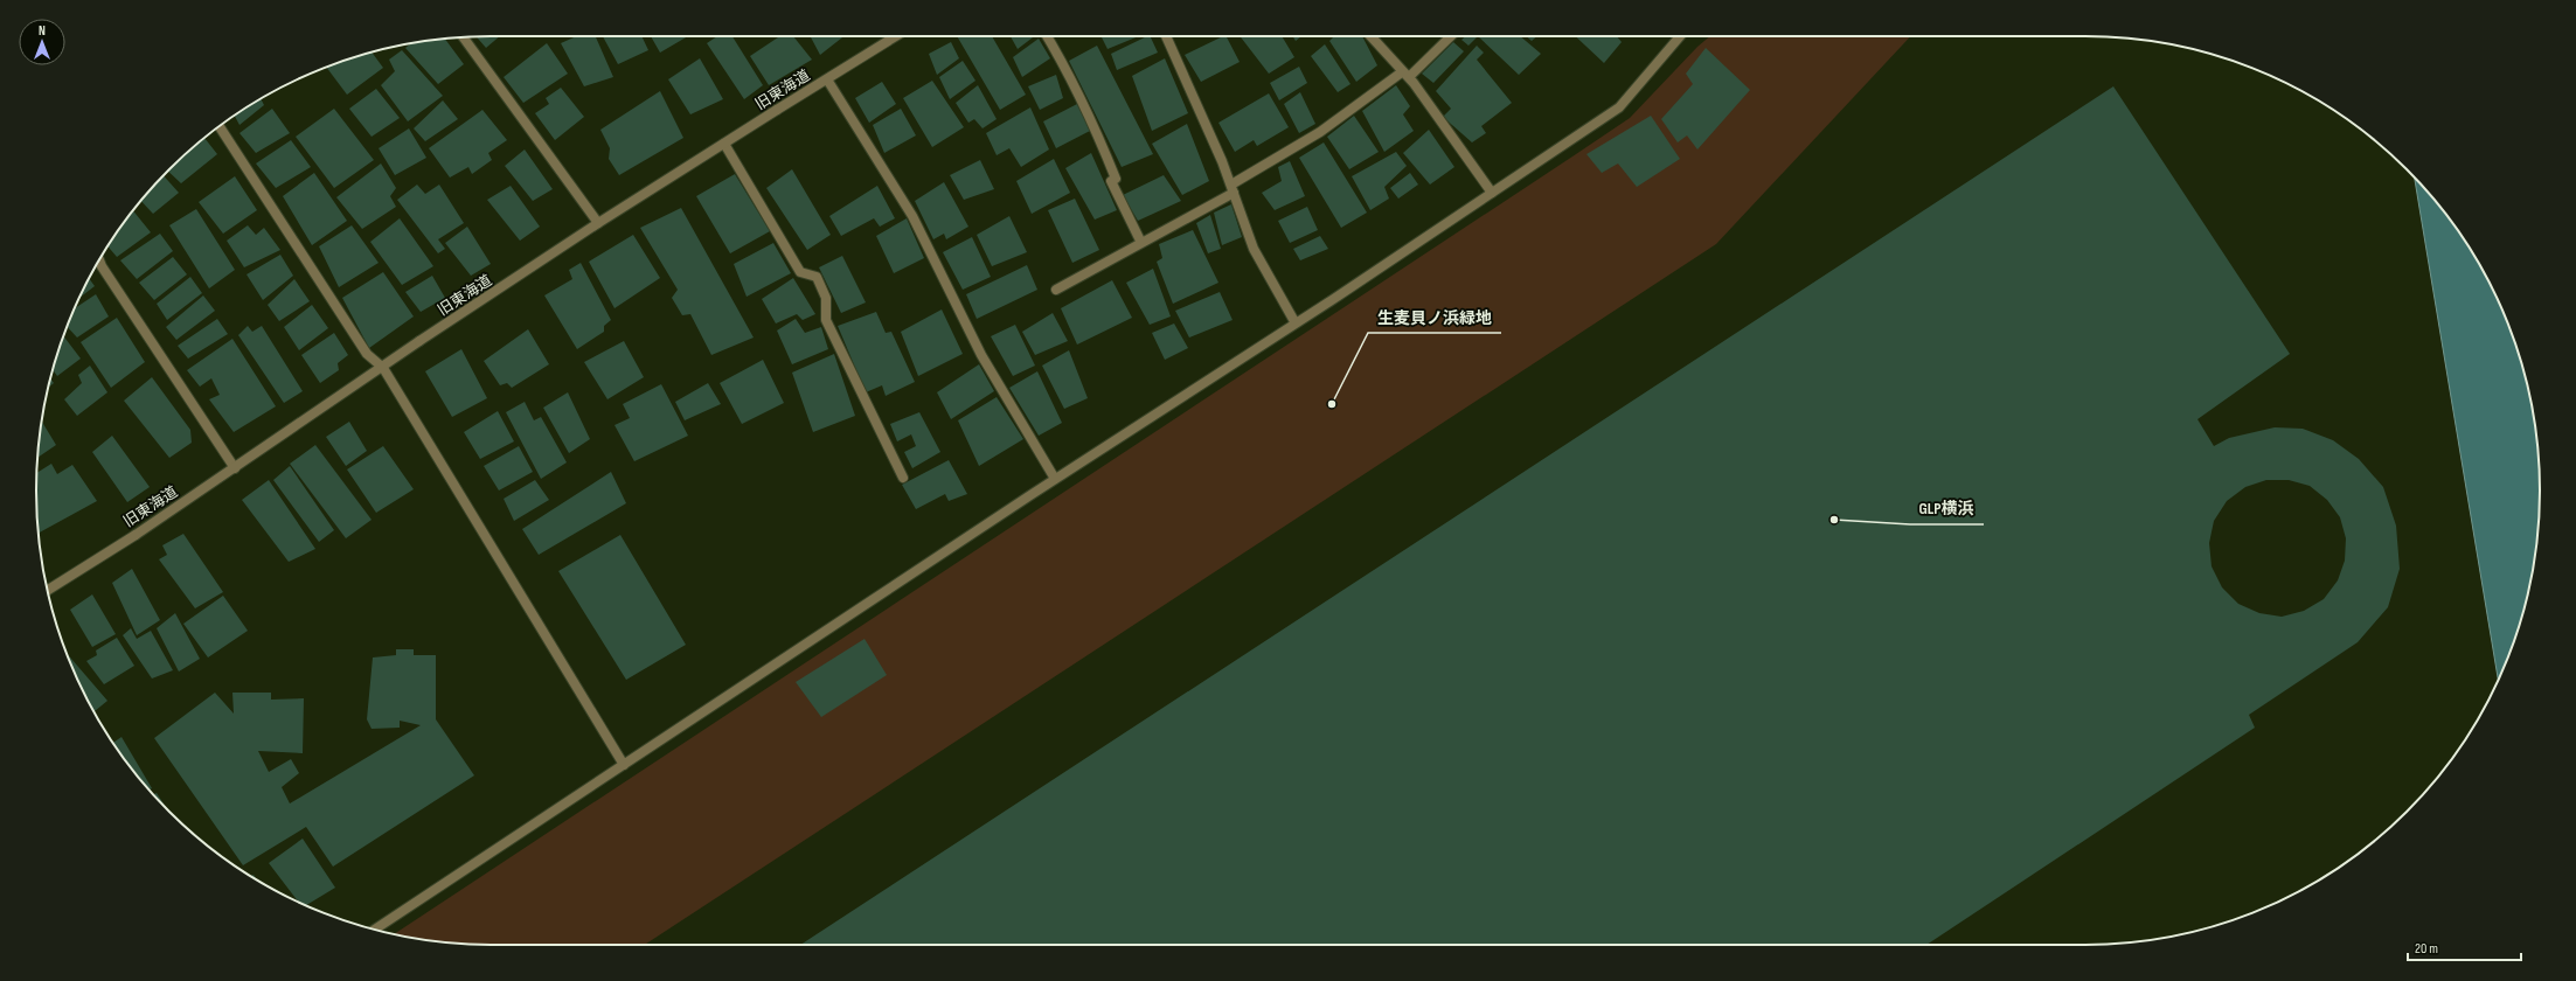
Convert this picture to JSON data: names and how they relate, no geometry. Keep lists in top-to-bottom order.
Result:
{
  "streets": {
    "street": ["旧東海道"]
  },
  "places": ["生麦貝ノ浜緑地", "GLP横浜"],
  "scale_bar": "20 m",
  "north": "top"
}
